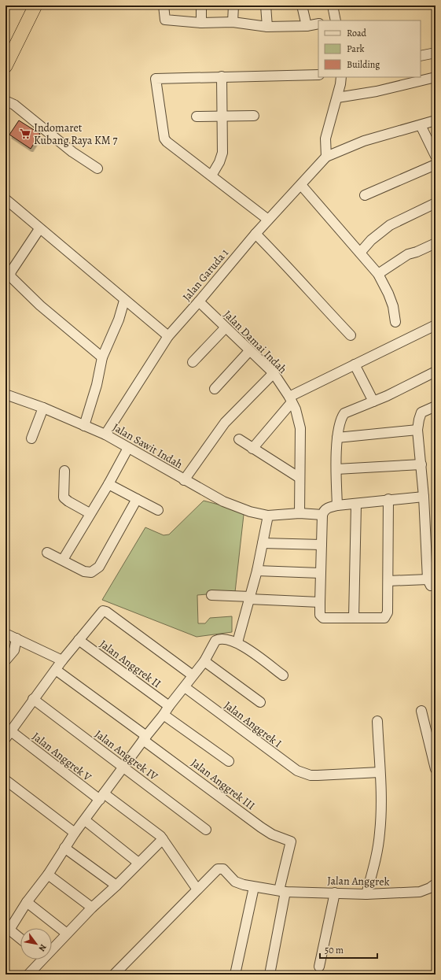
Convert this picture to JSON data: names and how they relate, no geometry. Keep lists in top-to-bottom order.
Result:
{
  "streets": {
    "street": [
      "Jalan Garuda 1",
      "Jalan Damai Indah",
      "Jalan Sawit Indah",
      "Jalan Anggrek II",
      "Jalan Anggrek I",
      "Jalan Anggrek IV",
      "Jalan Anggrek V",
      "Jalan Anggrek III",
      "Jalan Anggrek"
    ]
  },
  "crossings": [
    ["Jalan Garuda 1", "Jalan Damai Indah"],
    ["Jalan Garuda 1", "Jalan Sawit Indah"],
    ["Jalan Damai Indah", "Jalan Sawit Indah"],
    ["Jalan Anggrek V", "Jalan Anggrek"],
    ["Jalan Anggrek III", "Jalan Anggrek"]
  ],
  "places": {
    "supermarket": ["Indomaret Kubang Raya KM 7"]
  },
  "legend": ["Road", "Park", "Building"],
  "scale_bar": "50 m",
  "north": "bottom right"
}
